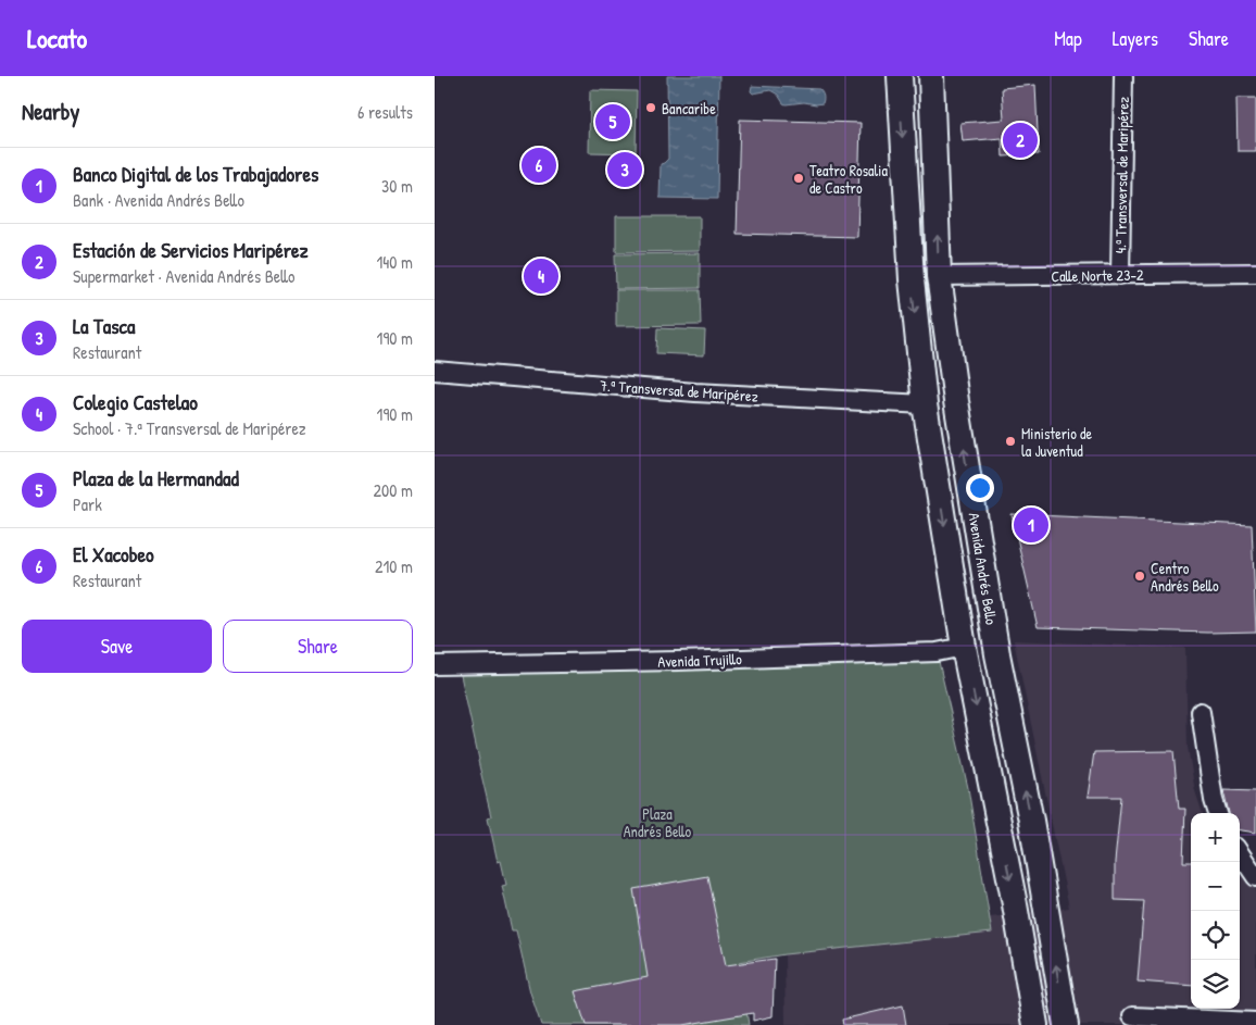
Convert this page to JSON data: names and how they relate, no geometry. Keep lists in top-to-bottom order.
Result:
{
  "streets": {
    "street": [
      "4.ª Transversal de Maripérez",
      "Calle Norte 23-2",
      "7.ª Transversal de Maripérez",
      "Avenida Andrés Bello",
      "Avenida Trujillo"
    ]
  },
  "crossings": [
    ["4.ª Transversal de Maripérez", "Calle Norte 23-2"],
    ["Calle Norte 23-2", "Avenida Andrés Bello"],
    ["7.ª Transversal de Maripérez", "Avenida Andrés Bello"],
    ["Avenida Andrés Bello", "Avenida Trujillo"]
  ],
  "parks": ["Plaza Andrés Bello"],
  "places": [
    "Bancaribe",
    "Teatro Rosalia de Castro",
    "Ministerio de la Juventud",
    "Centro Andrés Bello"
  ],
  "page": {
    "header": "Locato",
    "nav": ["Map", "Layers", "Share"],
    "heading": ["Nearby", "6 results"],
    "pins": [
      "5",
      "2",
      "6",
      "3",
      "4",
      "1"
    ],
    "list": [
      {
        "mark": "1",
        "name": "Banco Digital de los Trabajadores",
        "note": "Bank · Avenida Andrés Bello",
        "value": "30 m"
      },
      {
        "mark": "2",
        "name": "Estación de Servicios Maripérez",
        "note": "Supermarket · Avenida Andrés Bello",
        "value": "140 m"
      },
      {
        "mark": "3",
        "name": "La Tasca",
        "note": "Restaurant",
        "value": "190 m"
      },
      {
        "mark": "4",
        "name": "Colegio Castelao",
        "note": "School · 7.ª Transversal de Maripérez",
        "value": "190 m"
      },
      {
        "mark": "5",
        "name": "Plaza de la Hermandad",
        "note": "Park",
        "value": "200 m"
      },
      {
        "mark": "6",
        "name": "El Xacobeo",
        "note": "Restaurant",
        "value": "210 m"
      }
    ],
    "buttons": ["Save", "Share"],
    "map_buttons": ["+", "−"]
  }
}
